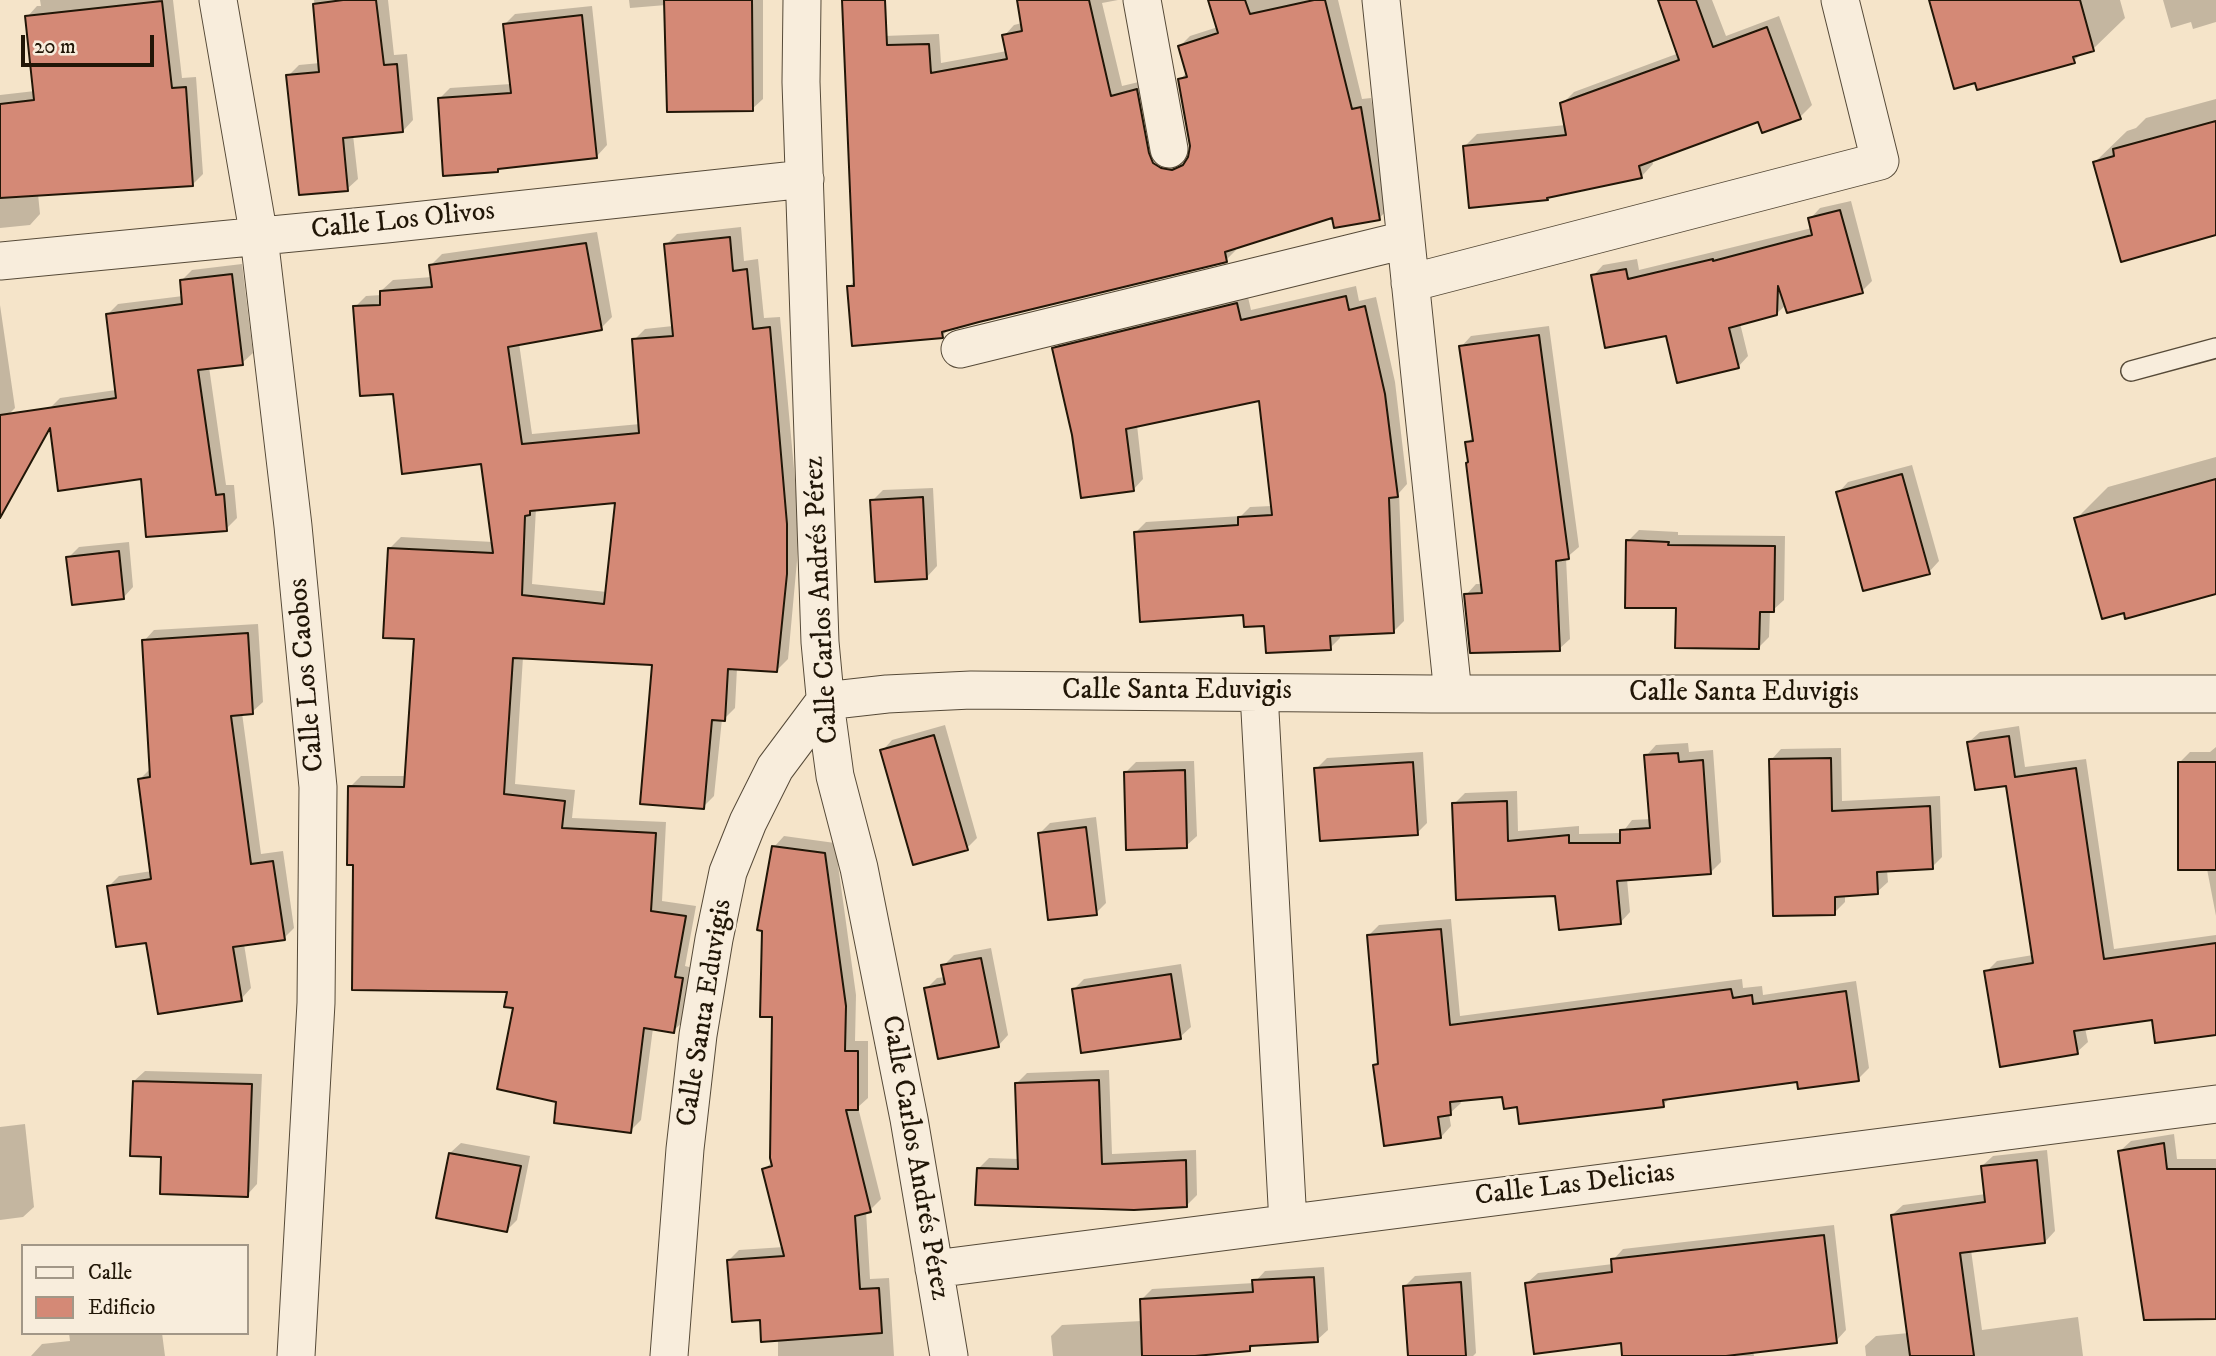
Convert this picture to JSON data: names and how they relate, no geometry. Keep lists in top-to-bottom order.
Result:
{
  "streets": {
    "street": [
      "Calle Los Olivos",
      "Calle Carlos Andrés Pérez",
      "Calle Los Caobos",
      "Calle Santa Eduvigis",
      "Calle Las Delicias"
    ]
  },
  "crossings": [
    ["Calle Los Olivos", "Calle Carlos Andrés Pérez"],
    ["Calle Los Olivos", "Calle Los Caobos"],
    ["Calle Carlos Andrés Pérez", "Calle Santa Eduvigis"],
    ["Calle Carlos Andrés Pérez", "Calle Las Delicias"]
  ],
  "legend": ["Calle", "Edificio"],
  "scale_bar": "20 m"
}
